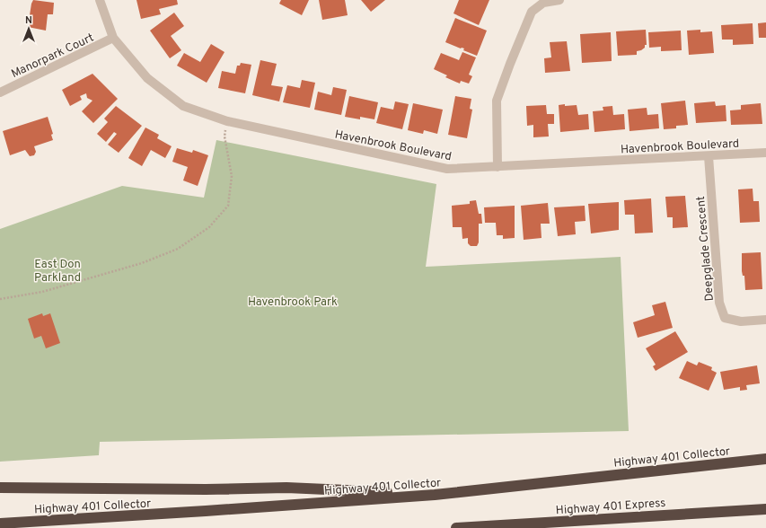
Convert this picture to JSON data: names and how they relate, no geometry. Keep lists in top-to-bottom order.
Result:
{
  "streets": {
    "highway": ["Highway 401 Collector", "Highway 401 Express"],
    "street": ["Manorpark Court", "Havenbrook Boulevard", "Deepglade Crescent"]
  },
  "crossings": [
    ["Manorpark Court", "Havenbrook Boulevard"],
    ["Havenbrook Boulevard", "Deepglade Crescent"]
  ],
  "parks": ["East Don Parkland", "Havenbrook Park"],
  "north": "top"
}
